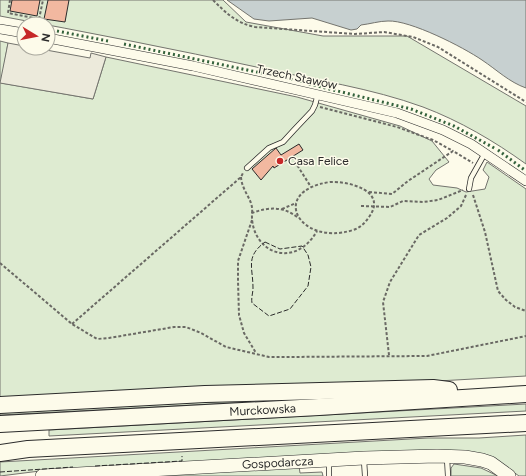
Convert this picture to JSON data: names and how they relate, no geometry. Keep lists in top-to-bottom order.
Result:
{
  "streets": {
    "highway": ["Murckowska"],
    "street": ["Trzech Stawów", "Gospodarcza"]
  },
  "places": ["Casa Felice"],
  "north": "right"
}
